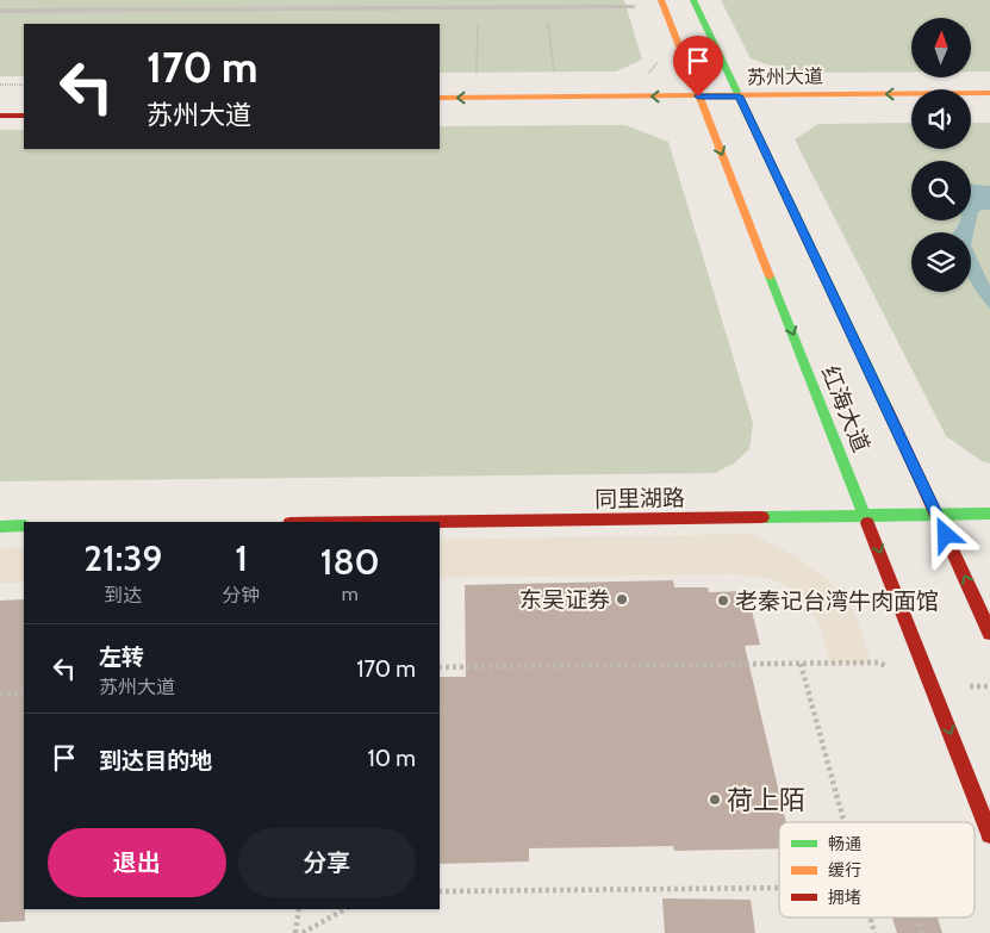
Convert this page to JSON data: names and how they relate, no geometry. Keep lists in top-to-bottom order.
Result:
{
  "streets": {
    "main road": ["苏州大道", "红海大道", "同里湖路"]
  },
  "crossings": [
    ["苏州大道", "红海大道"],
    ["红海大道", "同里湖路"]
  ],
  "one_way": ["苏州大道"],
  "places": ["东吴证券", "老秦记台湾牛肉面馆", "荷上陌"],
  "legend": ["畅通", "缓行", "拥堵"],
  "north": "top",
  "page": {
    "turn": ["170 m", "苏州大道"],
    "eta": [
      "21:39",
      "到达",
      "1",
      "分钟",
      "180",
      "m"
    ],
    "list": [
      {
        "name": "左转",
        "note": "苏州大道",
        "value": "170 m"
      },
      {
        "name": "到达目的地",
        "value": "10 m"
      }
    ],
    "buttons": ["退出", "分享"]
  }
}
